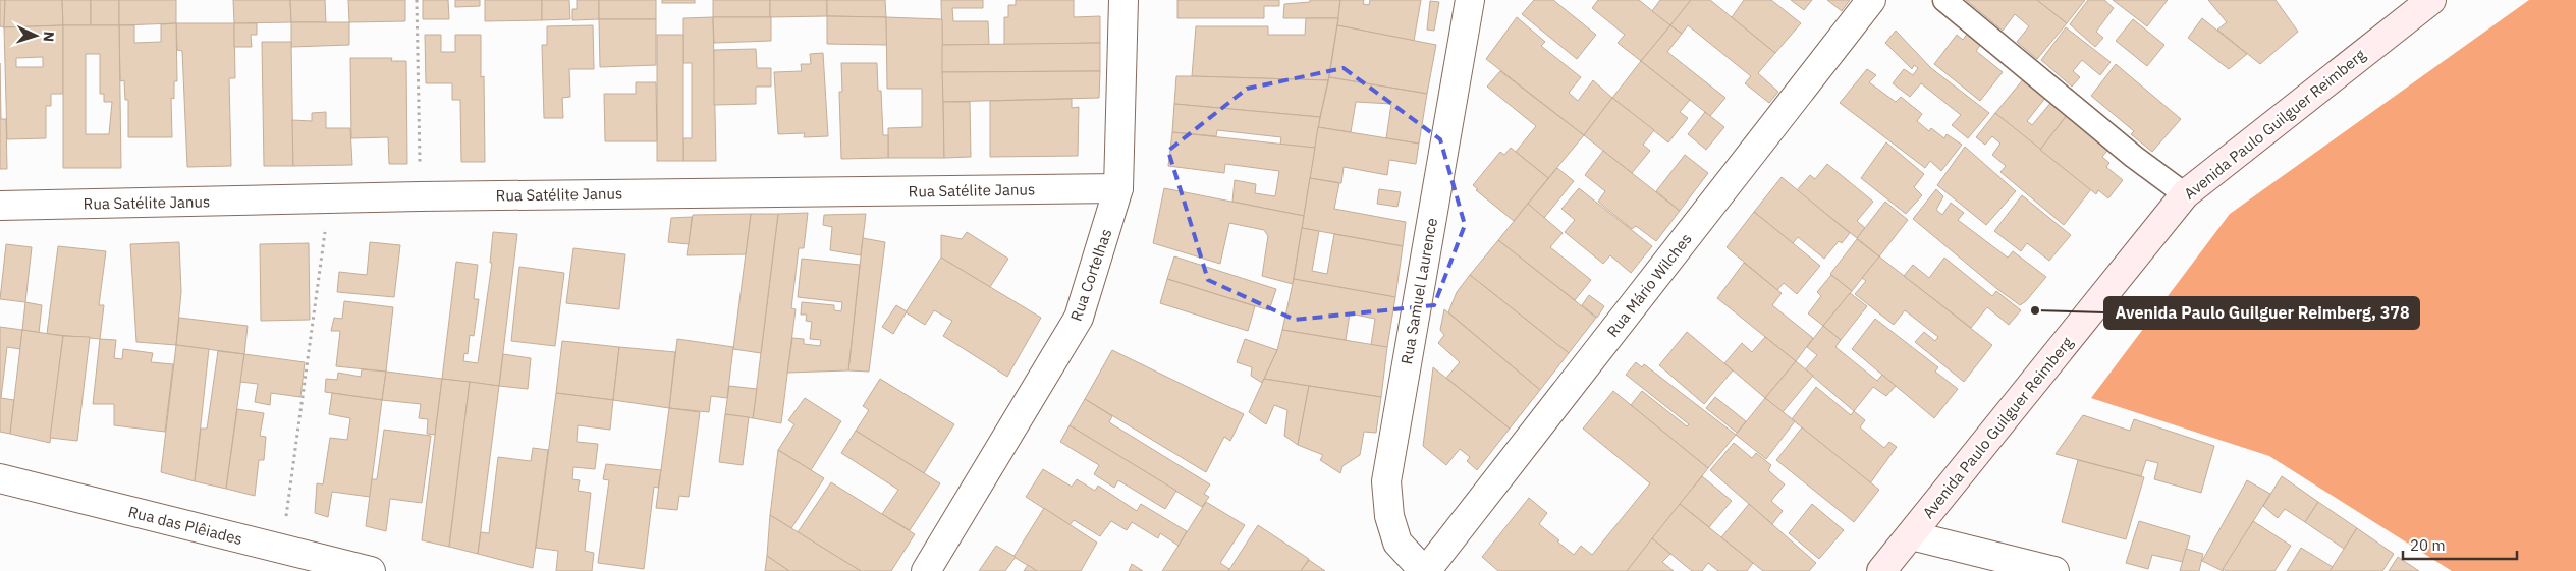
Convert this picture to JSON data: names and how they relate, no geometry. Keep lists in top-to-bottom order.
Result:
{
  "streets": {
    "main road": ["Avenida Paulo Guilguer Reimberg"],
    "street": [
      "Rua Satélite Janus",
      "Rua Cortelhas",
      "Rua Mário Wilches",
      "Rua Samuel Laurence",
      "Rua das Plêiades"
    ]
  },
  "crossings": [
    ["Rua Satélite Janus", "Rua Cortelhas"],
    ["Rua Mário Wilches", "Rua Samuel Laurence"]
  ],
  "places": ["Avenida Paulo Guilguer Reimberg, 378"],
  "scale_bar": "20 m",
  "north": "right"
}
